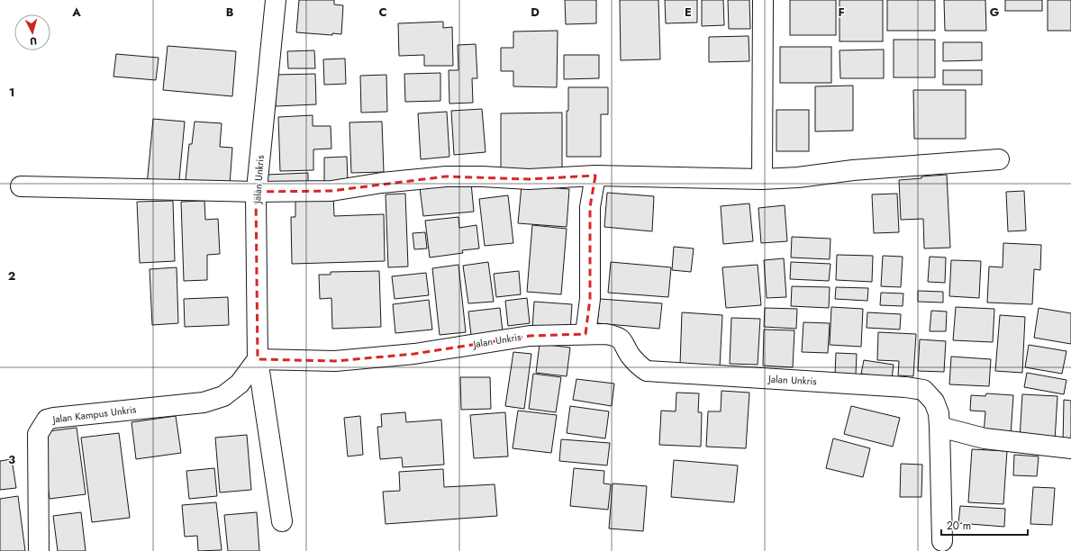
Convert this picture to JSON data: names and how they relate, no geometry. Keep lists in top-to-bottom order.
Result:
{
  "streets": {
    "street": ["Jalan Unkris", "Jalan Kampus Unkris"]
  },
  "crossings": [
    ["Jalan Unkris", "Jalan Kampus Unkris"]
  ],
  "scale_bar": "20 m",
  "north": "bottom",
  "grid": {
    "columns": [
      "A",
      "B",
      "C",
      "D",
      "E",
      "F",
      "G"
    ],
    "rows": ["1", "2", "3"]
  }
}
